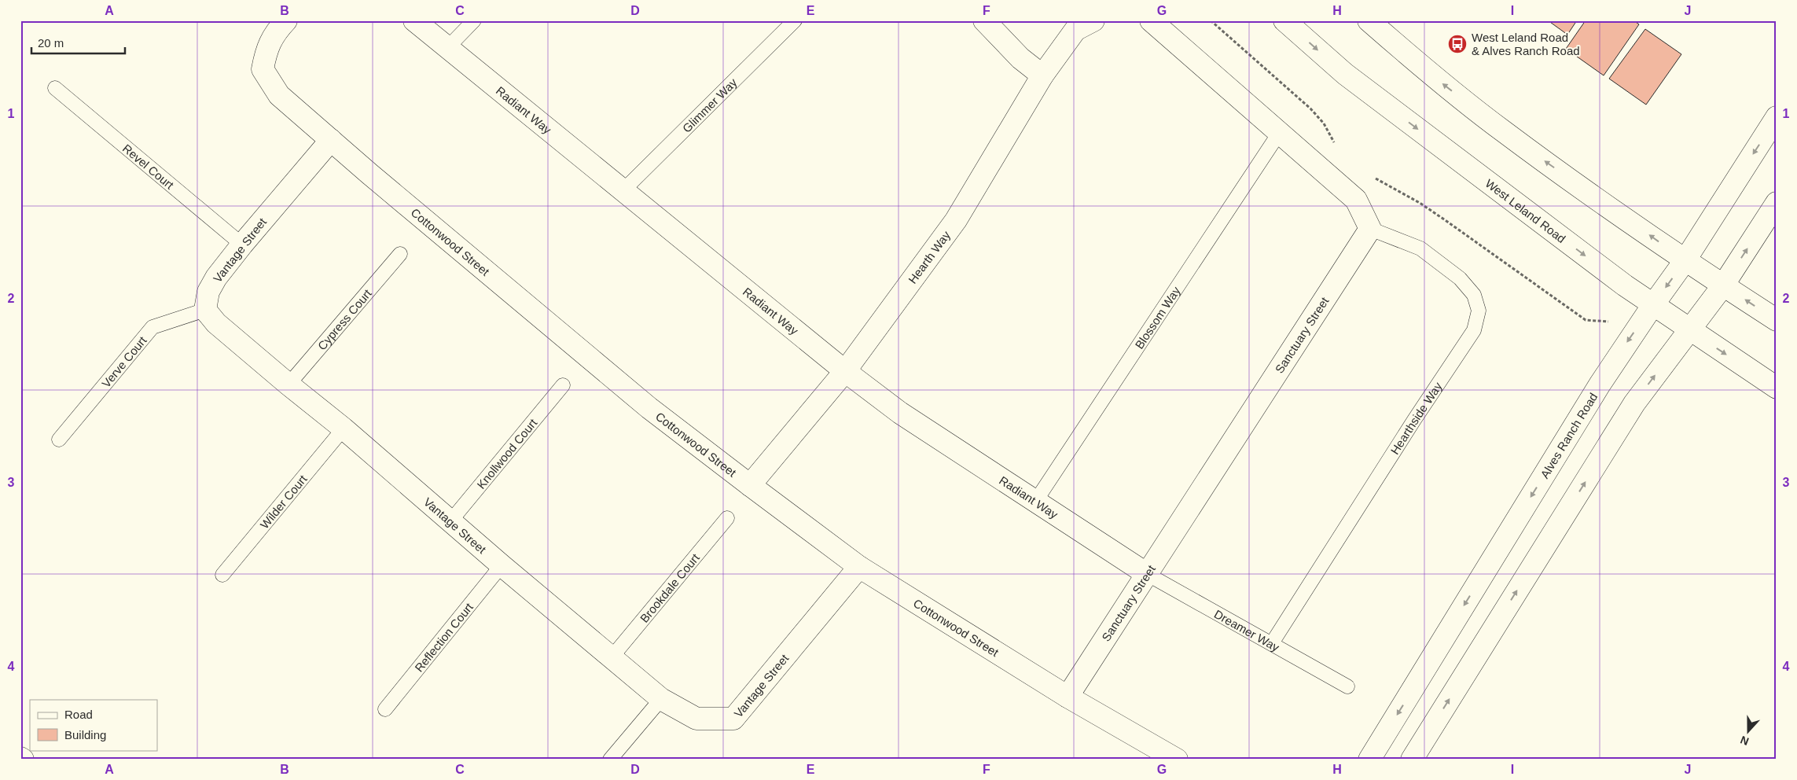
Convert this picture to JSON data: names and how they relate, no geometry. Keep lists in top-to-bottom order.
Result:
{
  "streets": {
    "street": [
      "Radiant Way",
      "West Leland Road",
      "Cottonwood Street",
      "Vantage Street",
      "Hearth Way",
      "Sanctuary Street",
      "Alves Ranch Road"
    ],
    "lane": [
      "Glimmer Way",
      "Revel Court",
      "Blossom Way",
      "Cypress Court",
      "Verve Court",
      "Hearthside Way",
      "Knollwood Court",
      "Wilder Court",
      "Brookdale Court",
      "Dreamer Way",
      "Reflection Court"
    ]
  },
  "crossings": [
    ["Glimmer Way", "Radiant Way"],
    ["Radiant Way", "Hearth Way"],
    ["Radiant Way", "Blossom Way"],
    ["Radiant Way", "Sanctuary Street"],
    ["Radiant Way", "Dreamer Way"],
    ["Revel Court", "Vantage Street"],
    ["West Leland Road", "Alves Ranch Road"],
    ["Cottonwood Street", "Vantage Street"],
    ["Cottonwood Street", "Hearth Way"],
    ["Cottonwood Street", "Sanctuary Street"],
    ["Vantage Street", "Cypress Court"],
    ["Vantage Street", "Verve Court"],
    ["Vantage Street", "Knollwood Court"],
    ["Vantage Street", "Wilder Court"],
    ["Vantage Street", "Brookdale Court"],
    ["Vantage Street", "Reflection Court"],
    ["Sanctuary Street", "Hearthside Way"],
    ["Sanctuary Street", "Dreamer Way"],
    ["Hearthside Way", "Dreamer Way"]
  ],
  "places": {
    "bus stop": ["West Leland Road & Alves Ranch Road"]
  },
  "legend": ["Road", "Building"],
  "scale_bar": "20 m",
  "north": "bottom",
  "grid": {
    "columns": [
      "A",
      "B",
      "C",
      "D",
      "E",
      "F",
      "G",
      "H",
      "I",
      "J"
    ],
    "rows": [
      "1",
      "2",
      "3",
      "4"
    ]
  }
}
